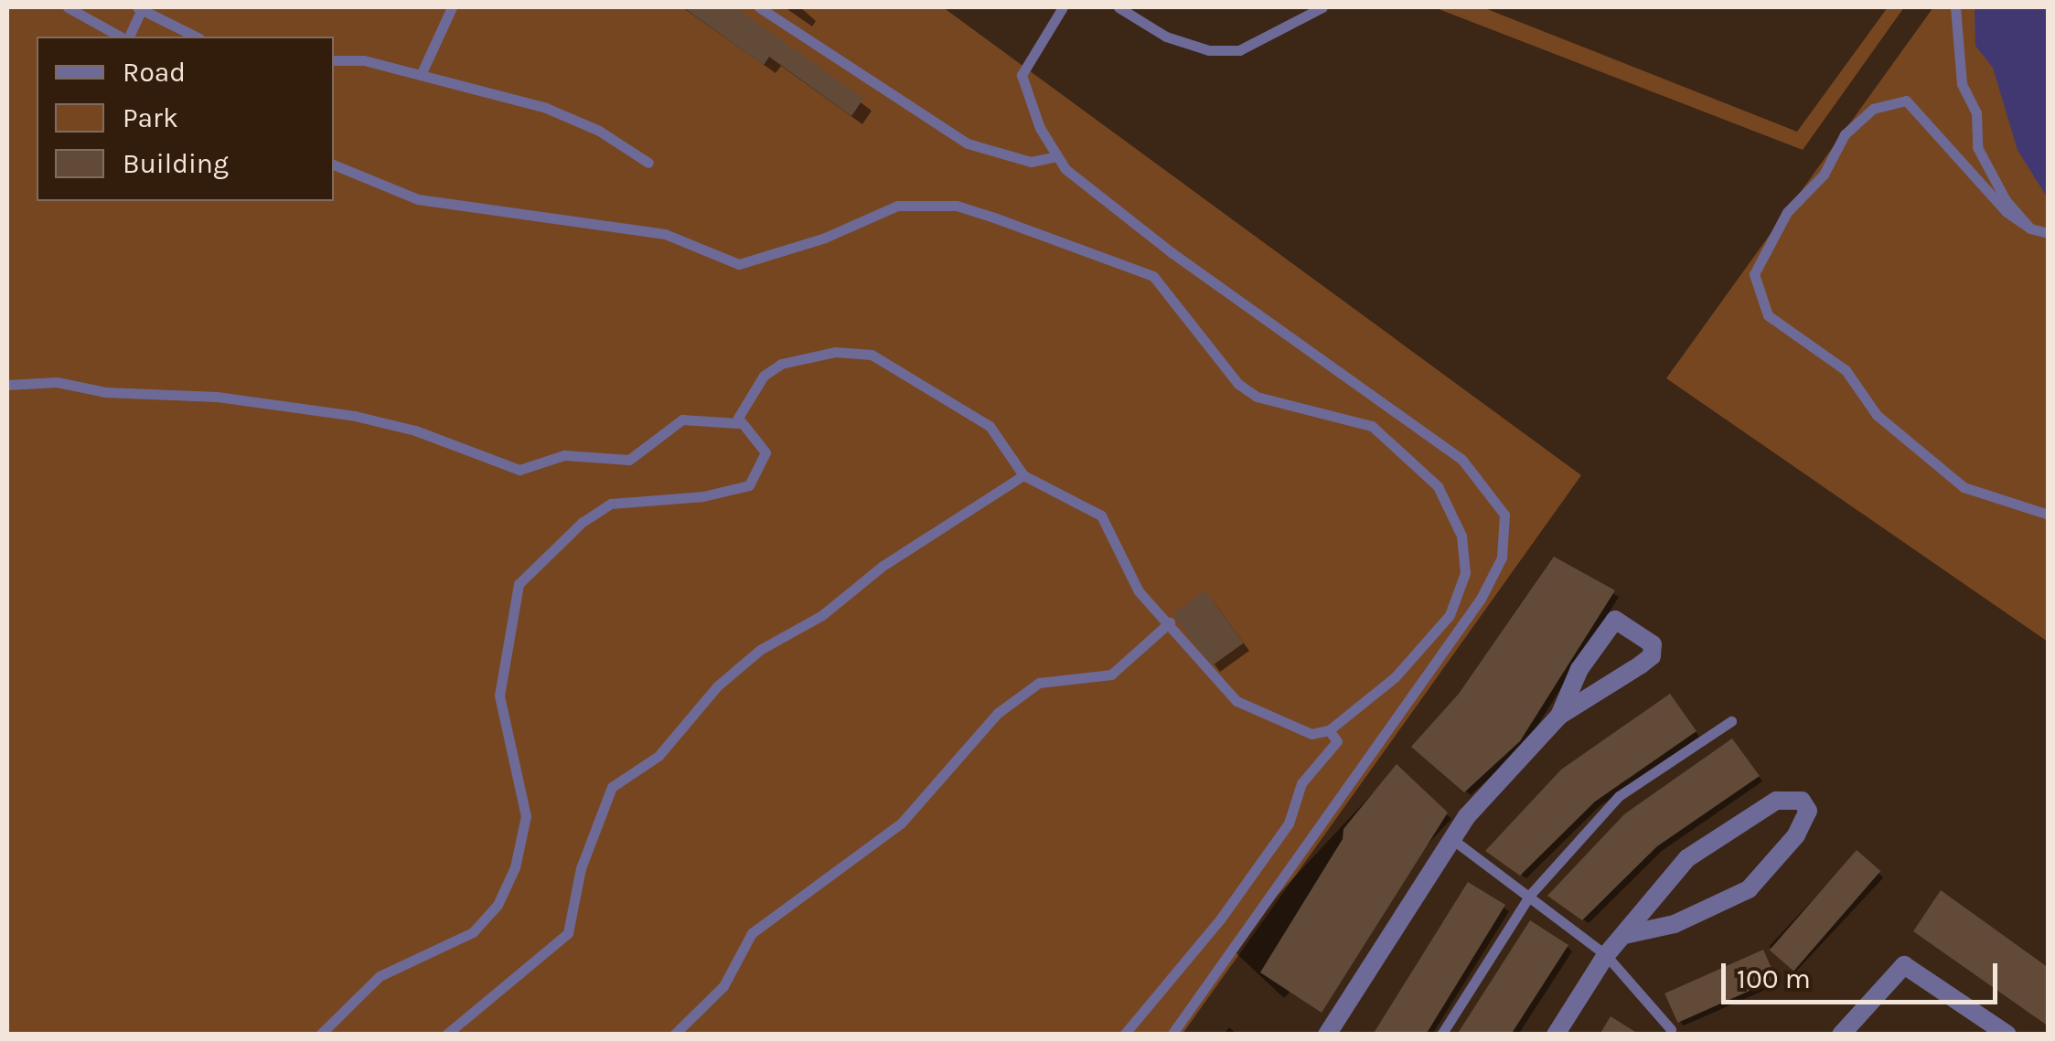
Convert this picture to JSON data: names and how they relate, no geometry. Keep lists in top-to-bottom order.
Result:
{
  "legend": ["Road", "Park", "Building"],
  "scale_bar": "100 m"
}
